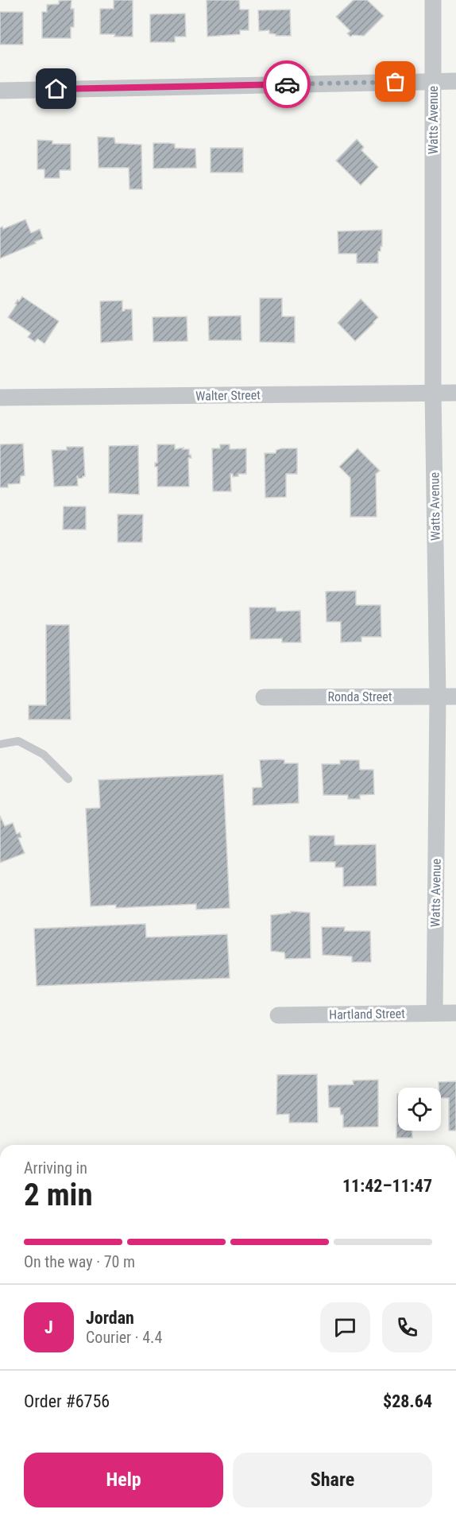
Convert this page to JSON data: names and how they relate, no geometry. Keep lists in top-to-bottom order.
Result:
{
  "streets": {
    "street": [
      "Watts Avenue",
      "Walter Street",
      "Ronda Street",
      "Hartland Street"
    ]
  },
  "crossings": [
    ["Watts Avenue", "Walter Street"],
    ["Watts Avenue", "Ronda Street"],
    ["Watts Avenue", "Hartland Street"]
  ],
  "page": {
    "heading": ["2 min", "Arriving in", "11:42–11:47"],
    "panel": [
      "Jordan",
      "Courier · 4.4",
      "Order #6756",
      "$28.64"
    ],
    "bar": "On the way · 70 m",
    "round": "J",
    "buttons": ["Help", "Share"]
  }
}
